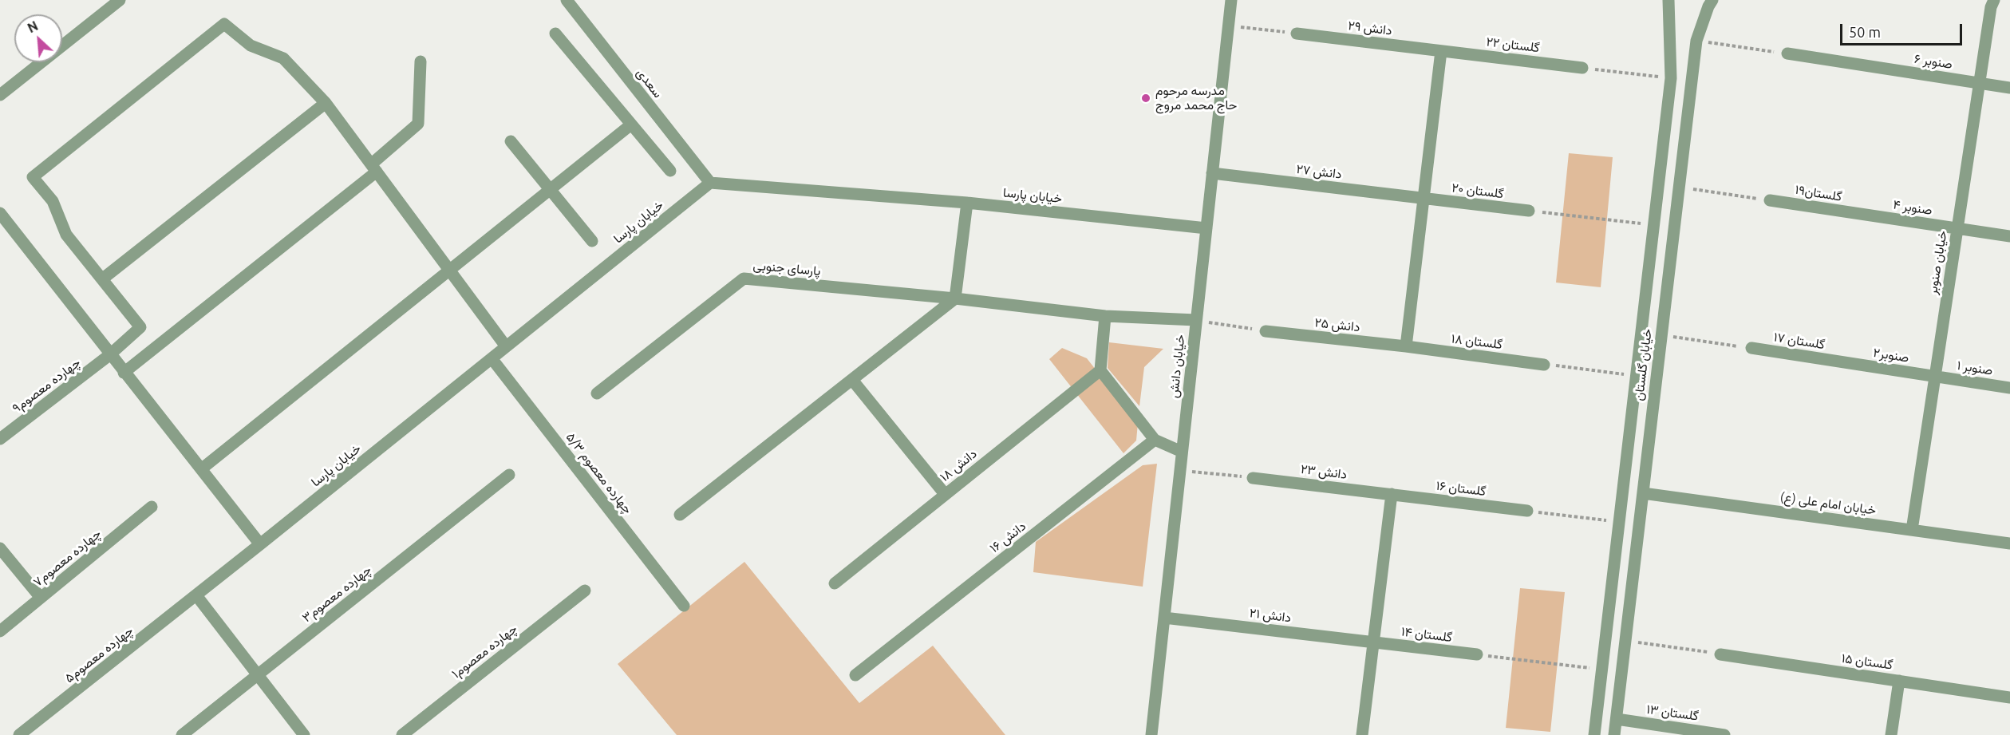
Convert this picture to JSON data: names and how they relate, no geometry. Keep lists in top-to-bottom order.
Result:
{
  "streets": {
    "street": [
      "دانش ۲۹",
      "گلستان ۲۲",
      "صنوبر ۶",
      "سعدی",
      "دانش ۲۷",
      "گلستان ۲۰",
      "گلستان۱۹",
      "خیابان پارسا",
      "صنوبر ۴",
      "خیابان صنوبر",
      "پارسای جنوبی",
      "دانش ۲۵",
      "گلستان ۱۷",
      "گلستان ۱۸",
      "صنوبر۲",
      "خیابان گلستان",
      "خیابان دانش",
      "صنوبر ۱",
      "چهارده معصوم۹",
      "دانش ۱۸",
      "دانش ۲۳",
      "چهارده معصوم ۵/۳",
      "گلستان ۱۶",
      "خیابان امام علی (ع)",
      "دانش ۱۶",
      "چهارده معصوم۷",
      "چهارده معصوم۳",
      "دانش ۲۱",
      "گلستان ۱۴",
      "چهارده معصوم۱",
      "چهارده معصوم۵",
      "گلستان ۱۵",
      "گلستان ۱۳"
    ]
  },
  "crossings": [
    ["دانش ۲۹", "گلستان ۲۲"],
    ["صنوبر ۶", "خیابان صنوبر"],
    ["سعدی", "خیابان پارسا"],
    ["دانش ۲۷", "گلستان ۲۰"],
    ["دانش ۲۷", "خیابان دانش"],
    ["گلستان۱۹", "صنوبر ۴"],
    ["خیابان پارسا", "خیابان دانش"],
    ["خیابان پارسا", "چهارده معصوم ۵/۳"],
    ["خیابان پارسا", "چهارده معصوم۵"],
    ["صنوبر ۴", "خیابان صنوبر"],
    ["خیابان صنوبر", "صنوبر۲"],
    ["خیابان صنوبر", "صنوبر ۱"],
    ["خیابان صنوبر", "خیابان امام علی (ع)"],
    ["پارسای جنوبی", "خیابان دانش"],
    ["دانش ۲۵", "گلستان ۱۸"],
    ["گلستان ۱۷", "صنوبر۲"],
    ["صنوبر۲", "صنوبر ۱"],
    ["خیابان گلستان", "خیابان امام علی (ع)"],
    ["خیابان گلستان", "گلستان ۱۳"],
    ["خیابان دانش", "دانش ۲۱"],
    ["دانش ۲۳", "گلستان ۱۶"],
    ["دانش ۲۱", "گلستان ۱۴"]
  ],
  "places": ["مدرسه مرحوم حاج محمد مروج"],
  "scale_bar": "50 m",
  "north": "top left"
}
